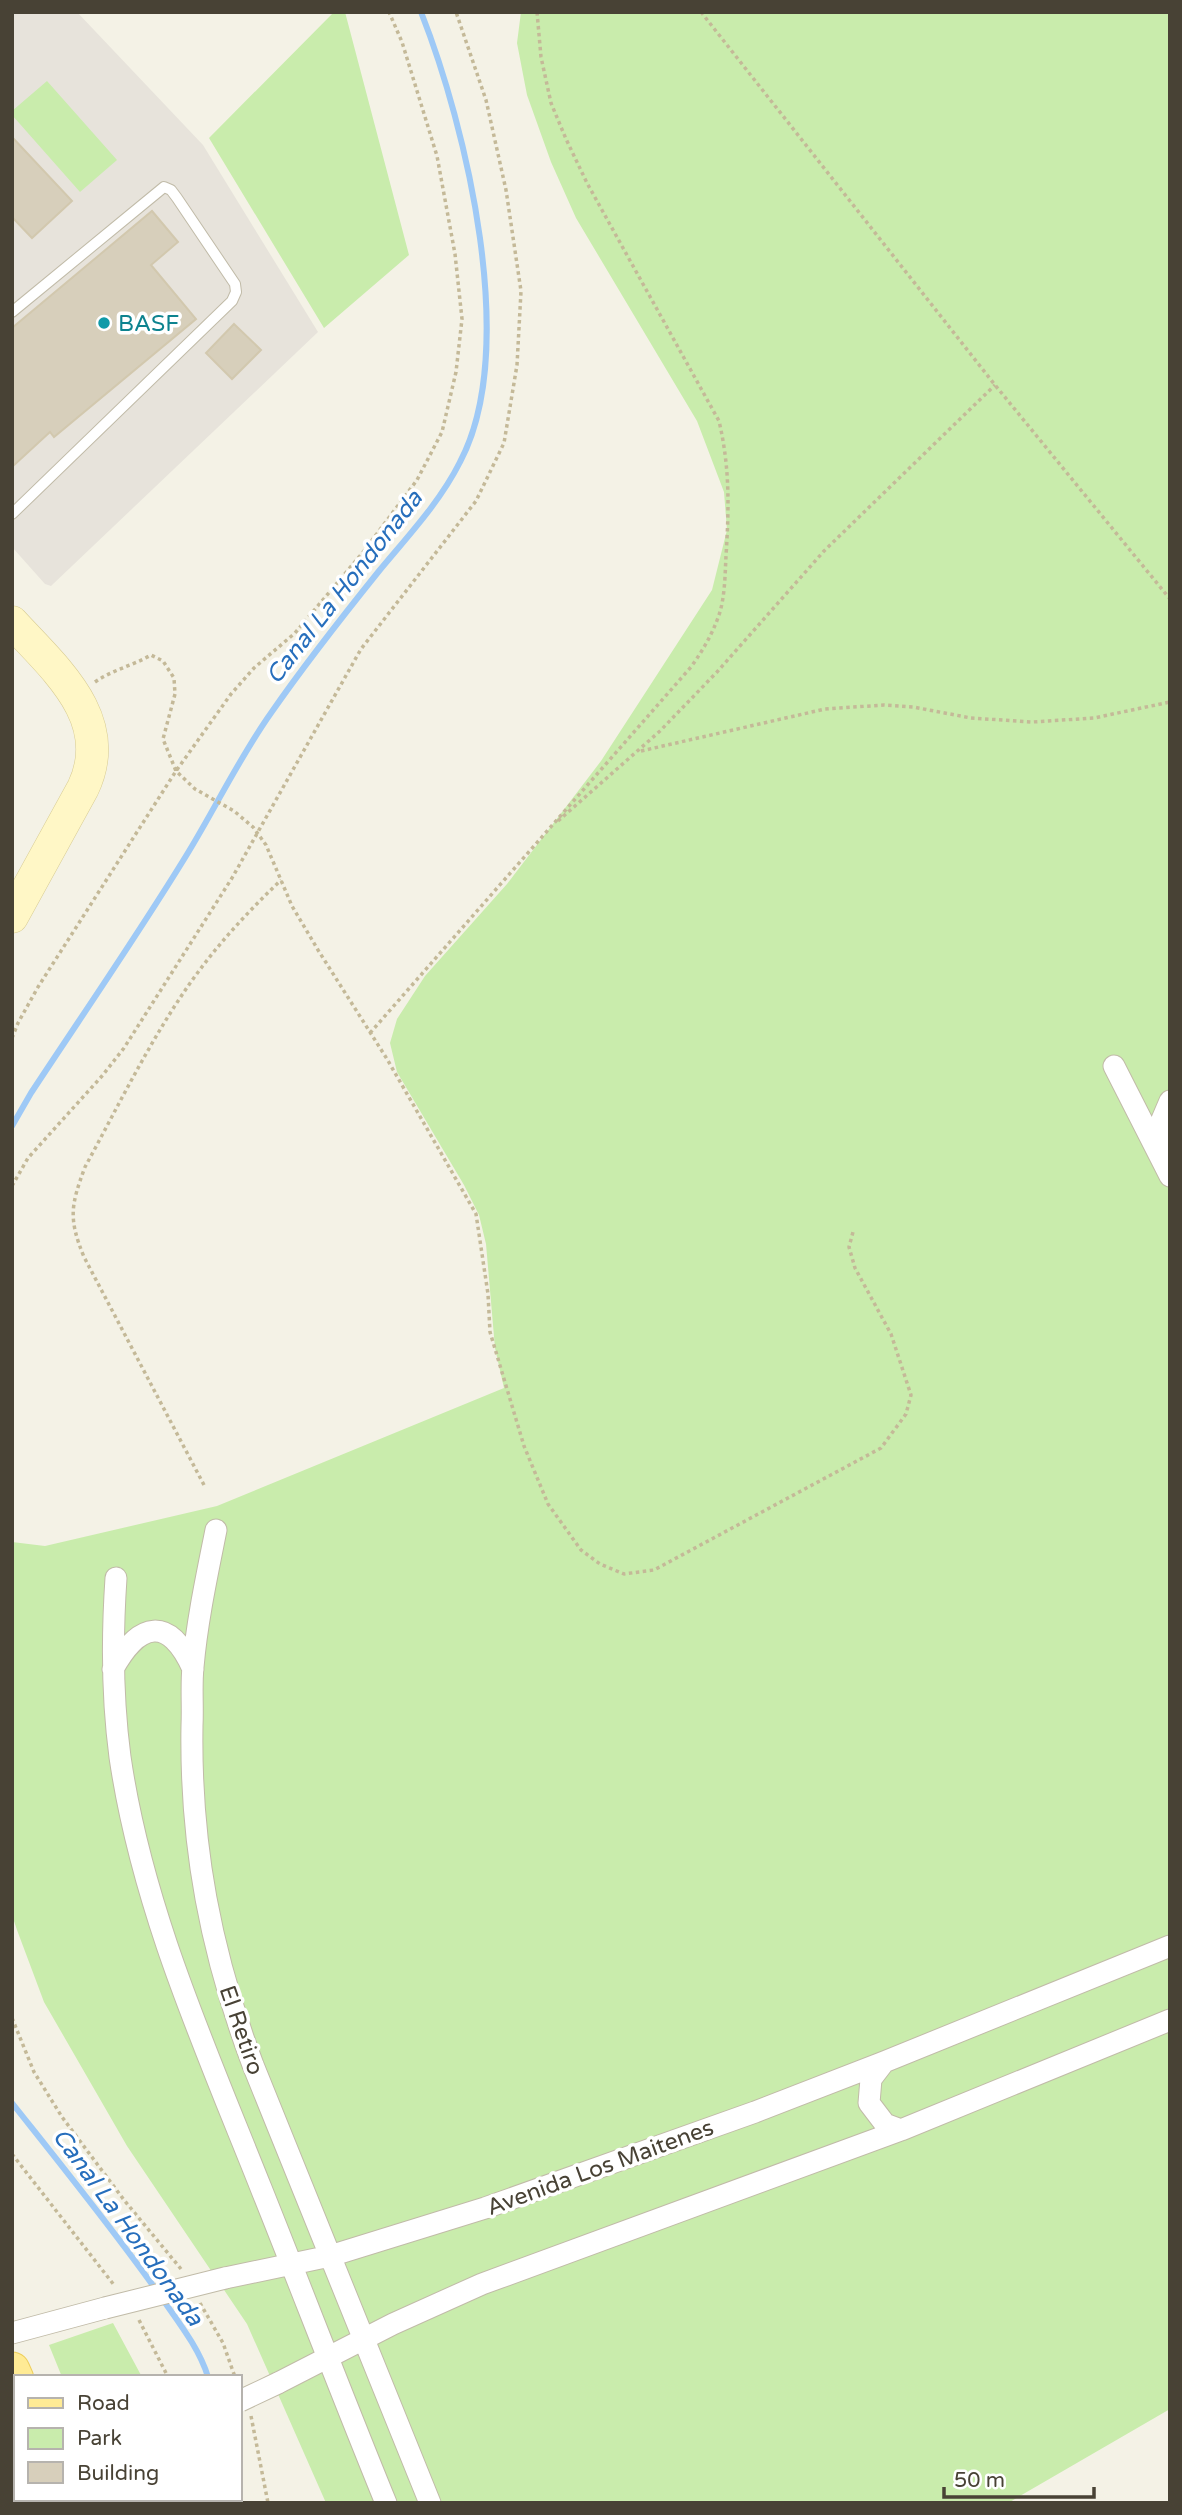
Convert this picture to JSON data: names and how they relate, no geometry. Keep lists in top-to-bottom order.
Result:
{
  "streets": {
    "street": ["El Retiro", "Avenida Los Maitenes"]
  },
  "crossings": [
    ["El Retiro", "Avenida Los Maitenes"]
  ],
  "water": ["Canal La Hondonada"],
  "places": ["BASF"],
  "legend": ["Road", "Park", "Building"],
  "scale_bar": "50 m"
}
